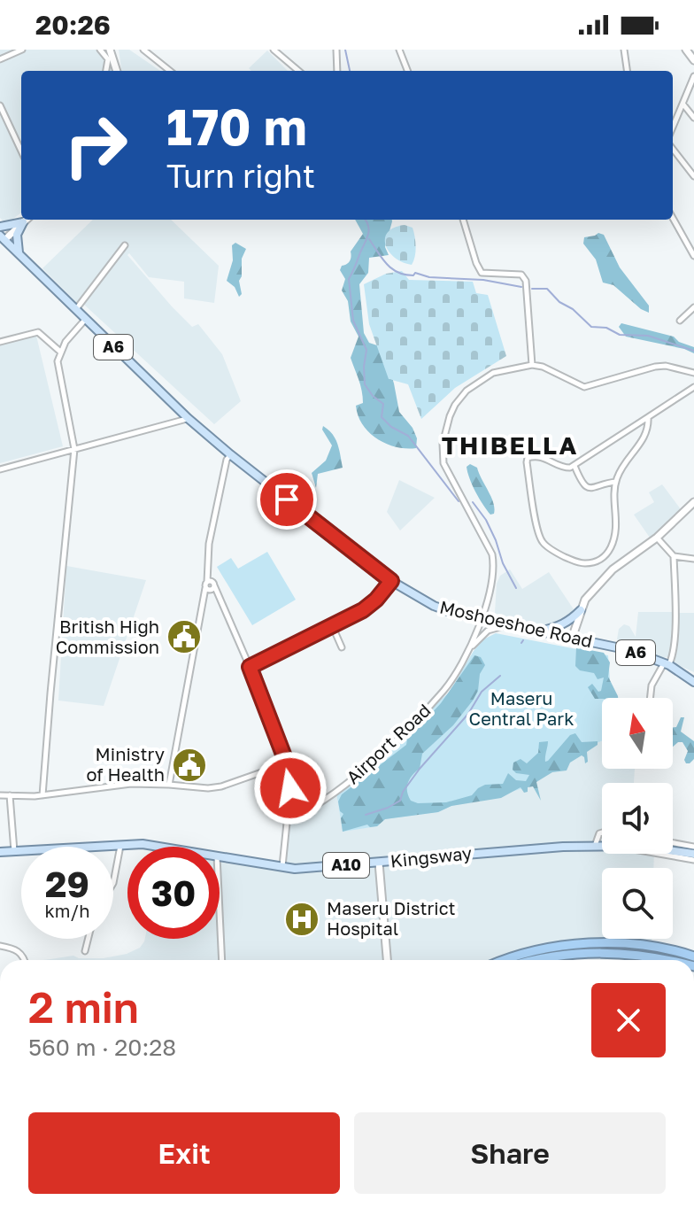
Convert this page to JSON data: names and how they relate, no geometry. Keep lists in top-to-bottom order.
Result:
{
  "streets": {
    "main road": [
      "A6",
      "Moshoeshoe Road",
      "Kingsway",
      "A10"
    ],
    "street": ["Airport Road"]
  },
  "districts": ["THIBELLA"],
  "parks": ["Maseru Central Park"],
  "places": {
    "public building": ["British High Commission", "Ministry of Health"],
    "hospital": ["Maseru District Hospital"]
  },
  "north": "top",
  "page": {
    "status": "20:26",
    "turn": ["170 m", "Turn right"],
    "speed": "29 km/h",
    "limit": "30",
    "heading": ["2 min", "560 m · 20:28"],
    "buttons": ["Exit", "Share"]
  }
}
